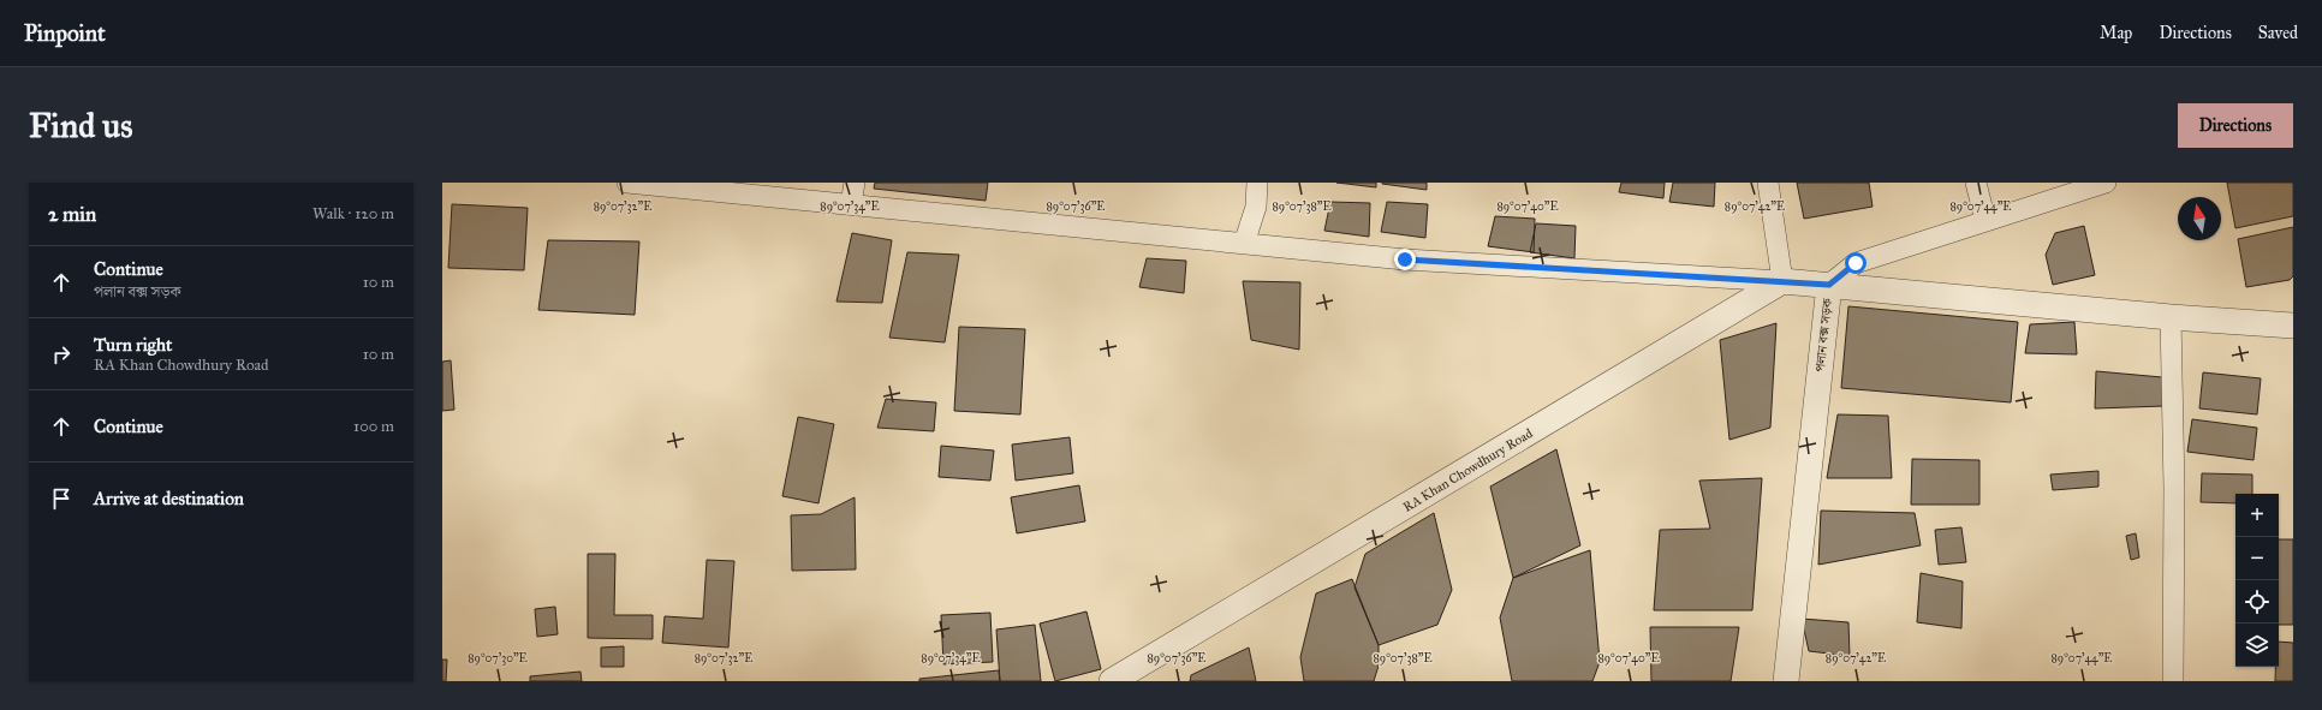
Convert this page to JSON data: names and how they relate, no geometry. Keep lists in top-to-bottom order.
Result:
{
  "streets": {
    "street": ["পলান বক্স সড়ক", "RA Khan Chowdhury Road"]
  },
  "north": "top",
  "page": {
    "header": "Pinpoint",
    "nav": ["Map", "Directions", "Saved"],
    "buttons": "Directions",
    "title": "Find us",
    "heading": ["2 min", "Walk · 120 m"],
    "list": [
      ["Continue", "পলান বক্স সড়ক", "10 m"],
      ["Turn right", "RA Khan Chowdhury Road", "10 m"],
      ["Continue", "100 m"],
      "Arrive at destination"
    ],
    "map_buttons": ["+", "−"]
  },
  "coordinates": [
    "89°07'32\"E",
    "89°07'34\"E",
    "89°07'36\"E",
    "89°07'38\"E",
    "89°07'40\"E",
    "89°07'42\"E",
    "89°07'44\"E",
    "89°07'30\"E"
  ]
}
